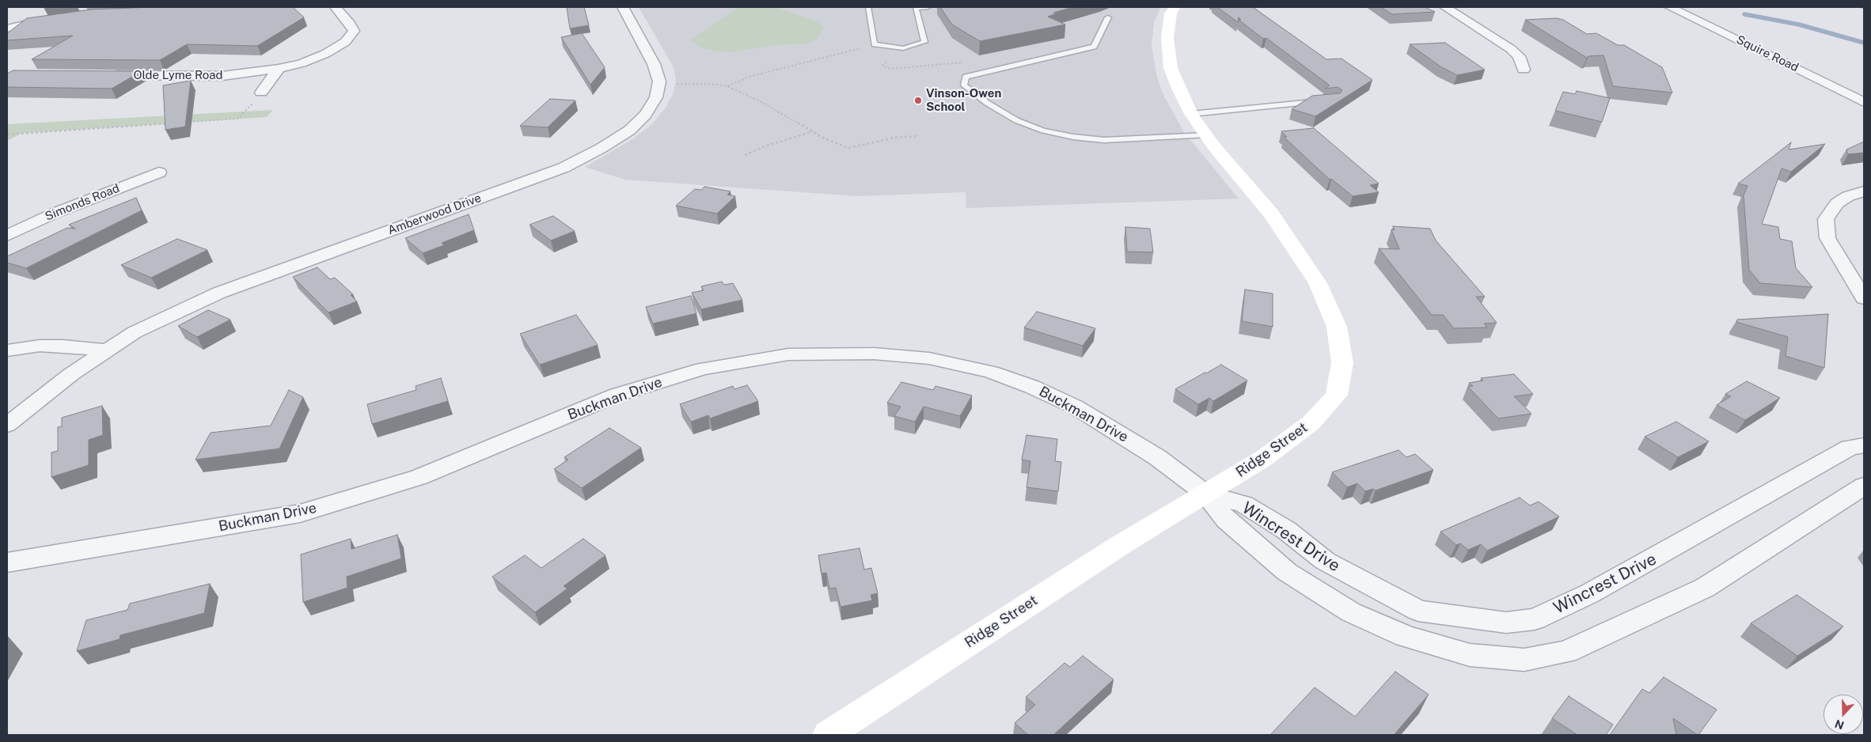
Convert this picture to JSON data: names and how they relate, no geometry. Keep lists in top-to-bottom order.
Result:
{
  "streets": {
    "street": [
      "Squire Road",
      "Olde Lyme Road",
      "Simonds Road",
      "Amberwood Drive",
      "Buckman Drive",
      "Ridge Street",
      "Wincrest Drive"
    ]
  },
  "crossings": [
    ["Buckman Drive", "Ridge Street"],
    ["Buckman Drive", "Wincrest Drive"],
    ["Ridge Street", "Wincrest Drive"]
  ],
  "places": ["Vinson-Owen School"],
  "north": "bottom"
}
